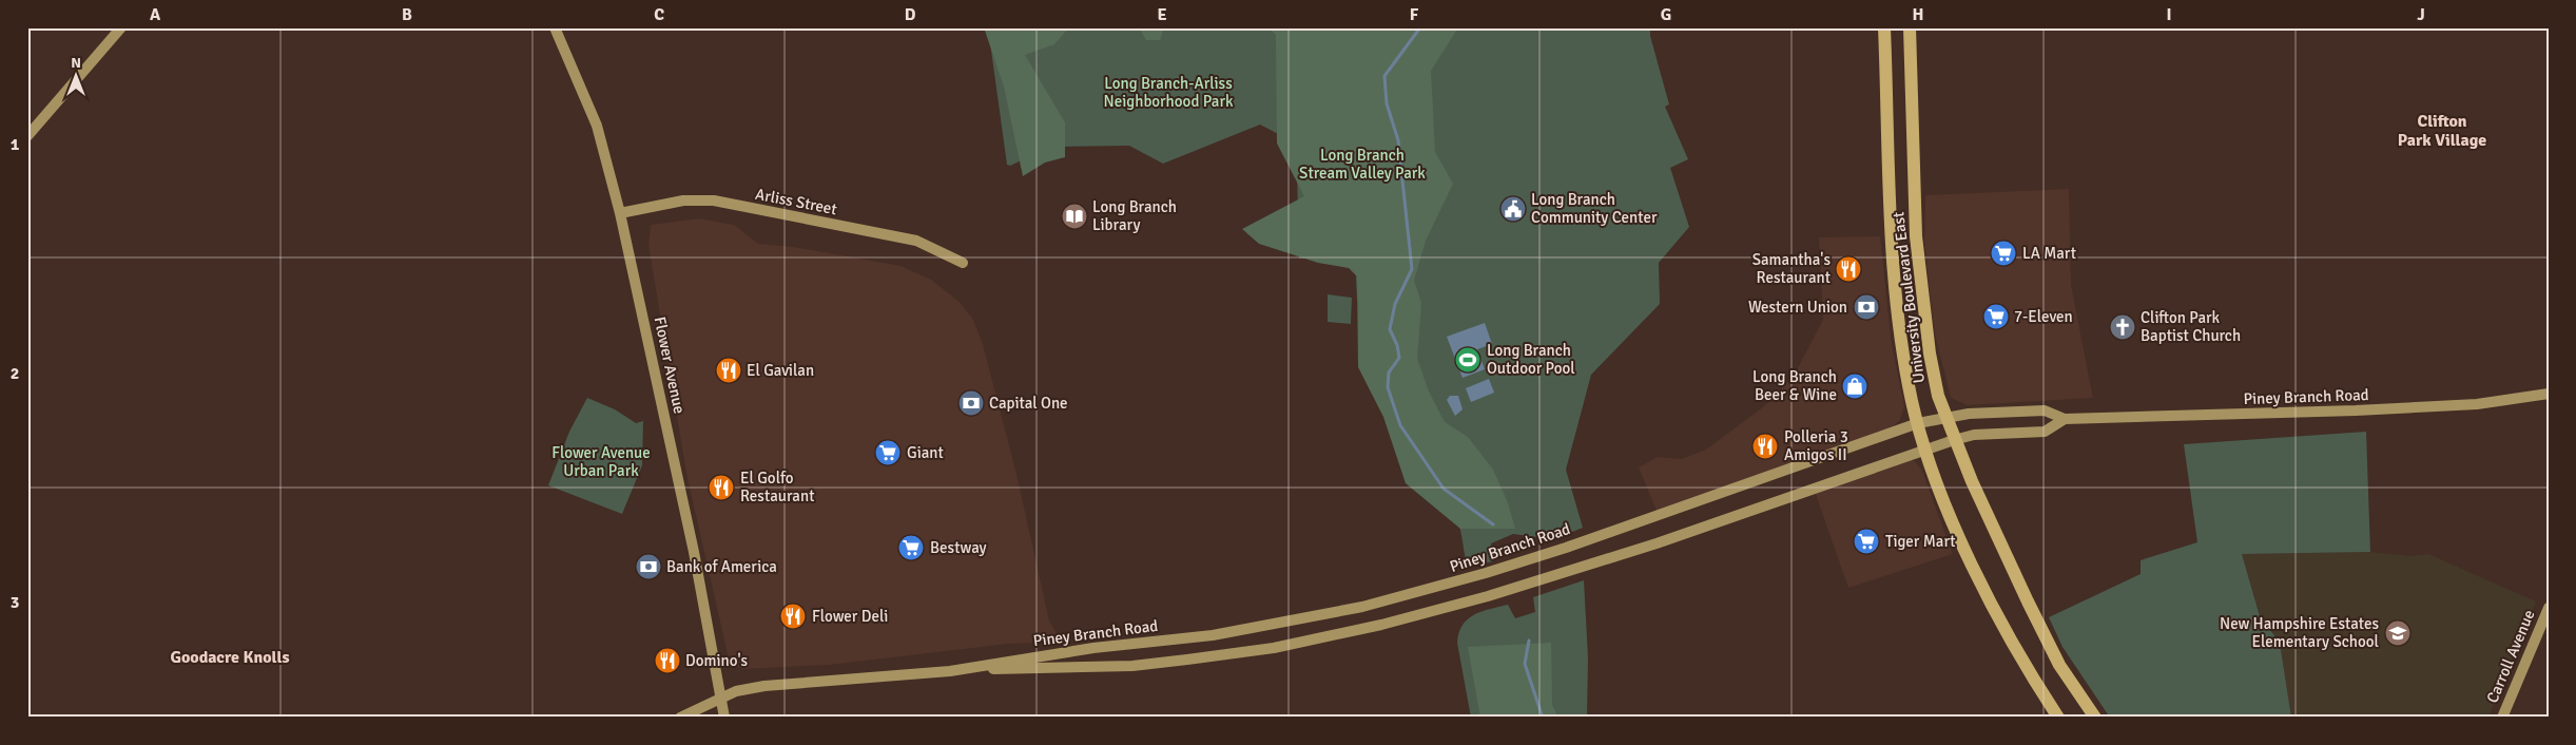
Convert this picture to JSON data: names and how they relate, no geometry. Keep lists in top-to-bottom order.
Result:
{
  "streets": {
    "main road": [
      "Arliss Street",
      "University Boulevard East",
      "Flower Avenue",
      "Piney Branch Road",
      "Carroll Avenue"
    ]
  },
  "crossings": [
    ["Arliss Street", "Flower Avenue"],
    ["University Boulevard East", "Piney Branch Road"],
    ["Flower Avenue", "Piney Branch Road"]
  ],
  "districts": ["Clifton Park Village", "Goodacre Knolls"],
  "parks": ["Long Branch-Arliss Neighborhood Park", "Long Branch Stream Valley Park", "Flower Avenue Urban Park"],
  "places": {
    "public building": ["Long Branch Community Center"],
    "library": ["Long Branch Library"],
    "supermarket": [
      "LA Mart",
      "7-Eleven",
      "Giant",
      "Tiger Mart",
      "Bestway"
    ],
    "restaurant": [
      "Samantha's Restaurant",
      "El Gavilan",
      "Polleria 3 Amigos II",
      "El Golfo Restaurant",
      "Flower Deli",
      "Domino's"
    ],
    "bank": ["Western Union", "Capital One", "Bank of America"],
    "church": ["Clifton Park Baptist Church"],
    "sports": ["Long Branch Outdoor Pool"],
    "shop": ["Long Branch Beer & Wine"],
    "school or university": ["New Hampshire Estates Elementary School"]
  },
  "north": "top",
  "grid": {
    "columns": [
      "A",
      "B",
      "C",
      "D",
      "E",
      "F",
      "G",
      "H",
      "I",
      "J"
    ],
    "rows": ["1", "2", "3"]
  }
}
